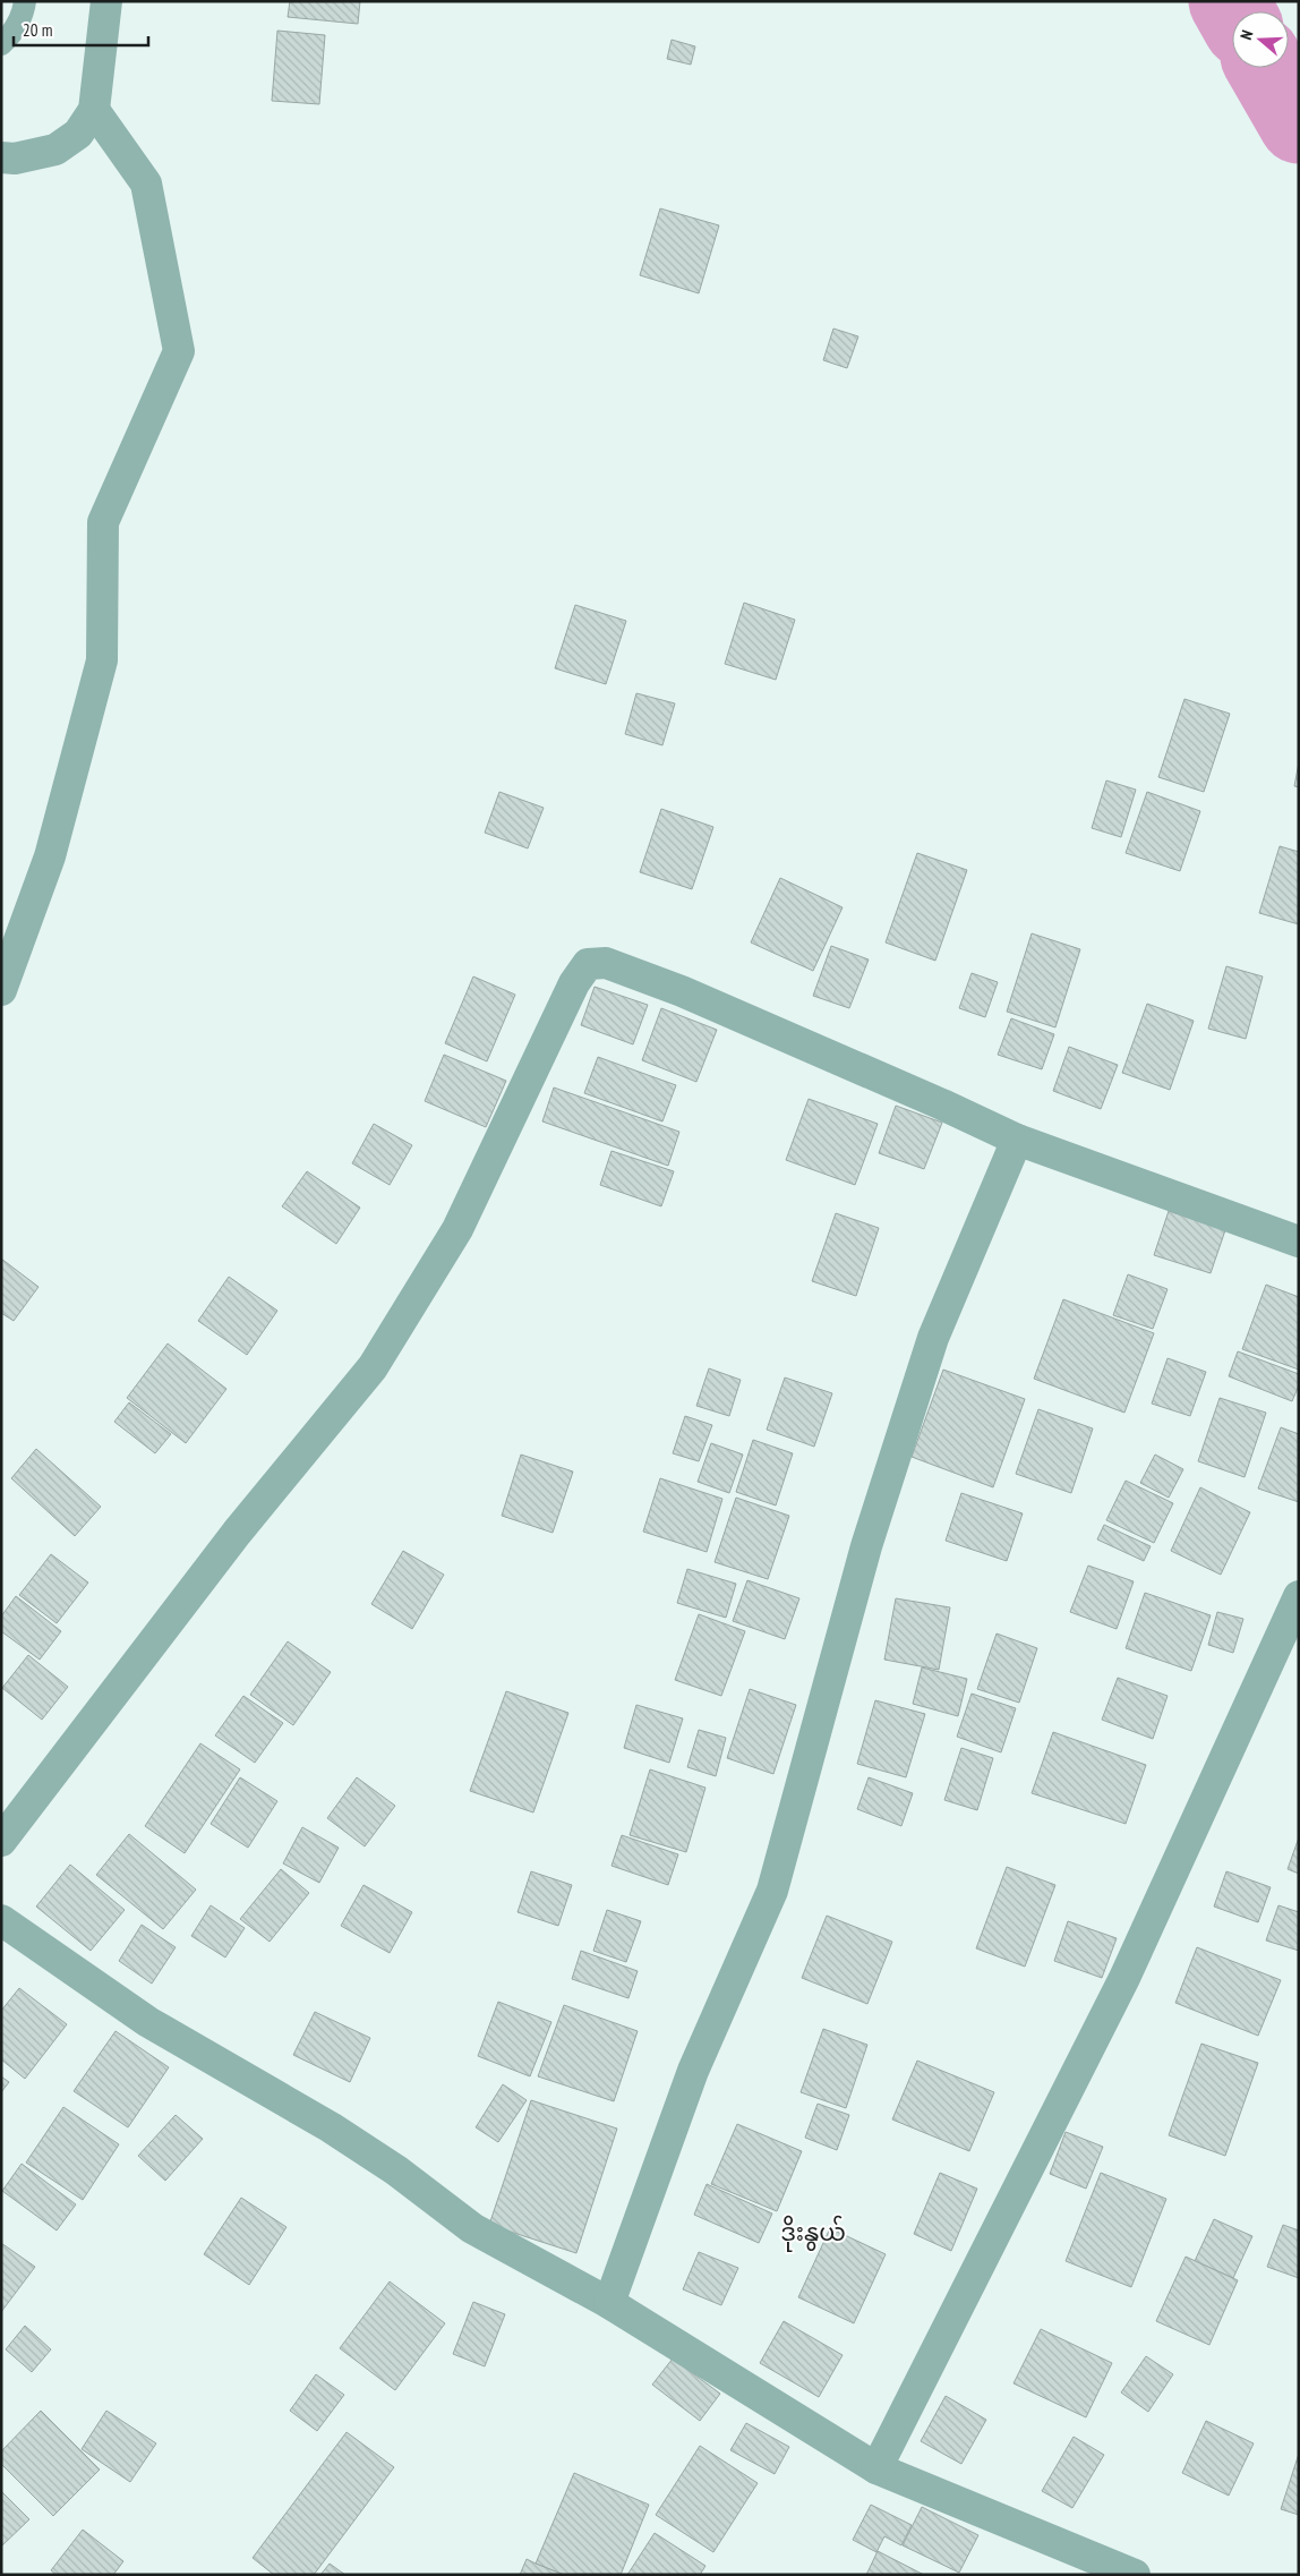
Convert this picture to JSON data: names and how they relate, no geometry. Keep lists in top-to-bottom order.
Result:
{
  "districts": ["ဒိုးနွယ်"],
  "scale_bar": "20 m",
  "north": "left"
}
